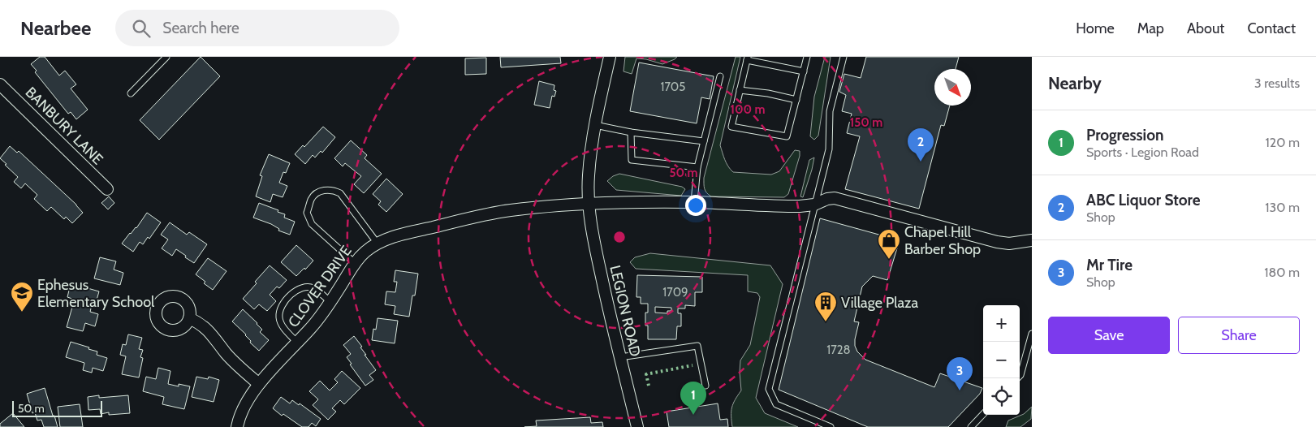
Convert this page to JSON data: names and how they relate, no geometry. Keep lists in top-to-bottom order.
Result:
{
  "streets": {
    "street": ["BANBURY LANE", "CLOVER DRIVE", "LEGION ROAD"]
  },
  "crossings": [
    ["CLOVER DRIVE", "LEGION ROAD"]
  ],
  "places": {
    "shop": ["Chapel Hill Barber Shop"],
    "school or university": ["Ephesus Elementary School"],
    "building": ["Village Plaza"]
  },
  "house_numbers": ["1705", "1709", "1728"],
  "scale_bar": "50 m",
  "north": "bottom right",
  "page": {
    "header": "Nearbee",
    "search": "Search here",
    "nav": [
      "Home",
      "Map",
      "About",
      "Contact"
    ],
    "heading": ["Nearby", "3 results"],
    "list": [
      {
        "mark": "1",
        "name": "Progression",
        "note": "Sports · Legion Road",
        "value": "120 m"
      },
      {
        "mark": "2",
        "name": "ABC Liquor Store",
        "note": "Shop",
        "value": "130 m"
      },
      {
        "mark": "3",
        "name": "Mr Tire",
        "note": "Shop",
        "value": "180 m"
      }
    ],
    "pins": ["2", "3", "1"],
    "buttons": ["Save", "Share"],
    "map_buttons": ["+", "−"],
    "scale": "50 m"
  },
  "rings": ["100 m", "150 m", "50 m"]
}
